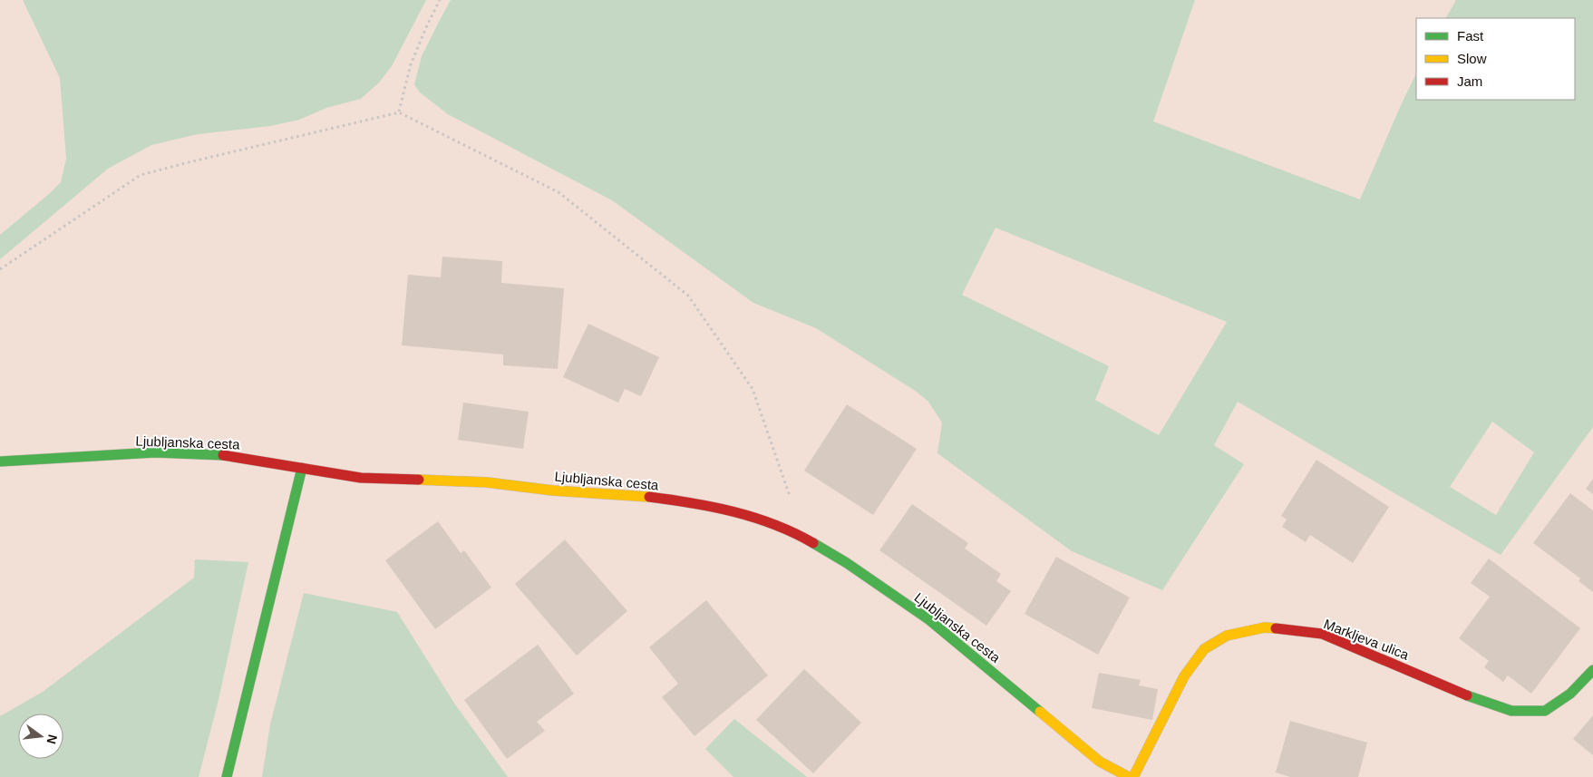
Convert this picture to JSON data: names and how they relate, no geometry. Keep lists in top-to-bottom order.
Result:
{
  "streets": {
    "street": ["Ljubljanska cesta", "Markljeva ulica"]
  },
  "legend": ["Fast", "Slow", "Jam"],
  "north": "right"
}
